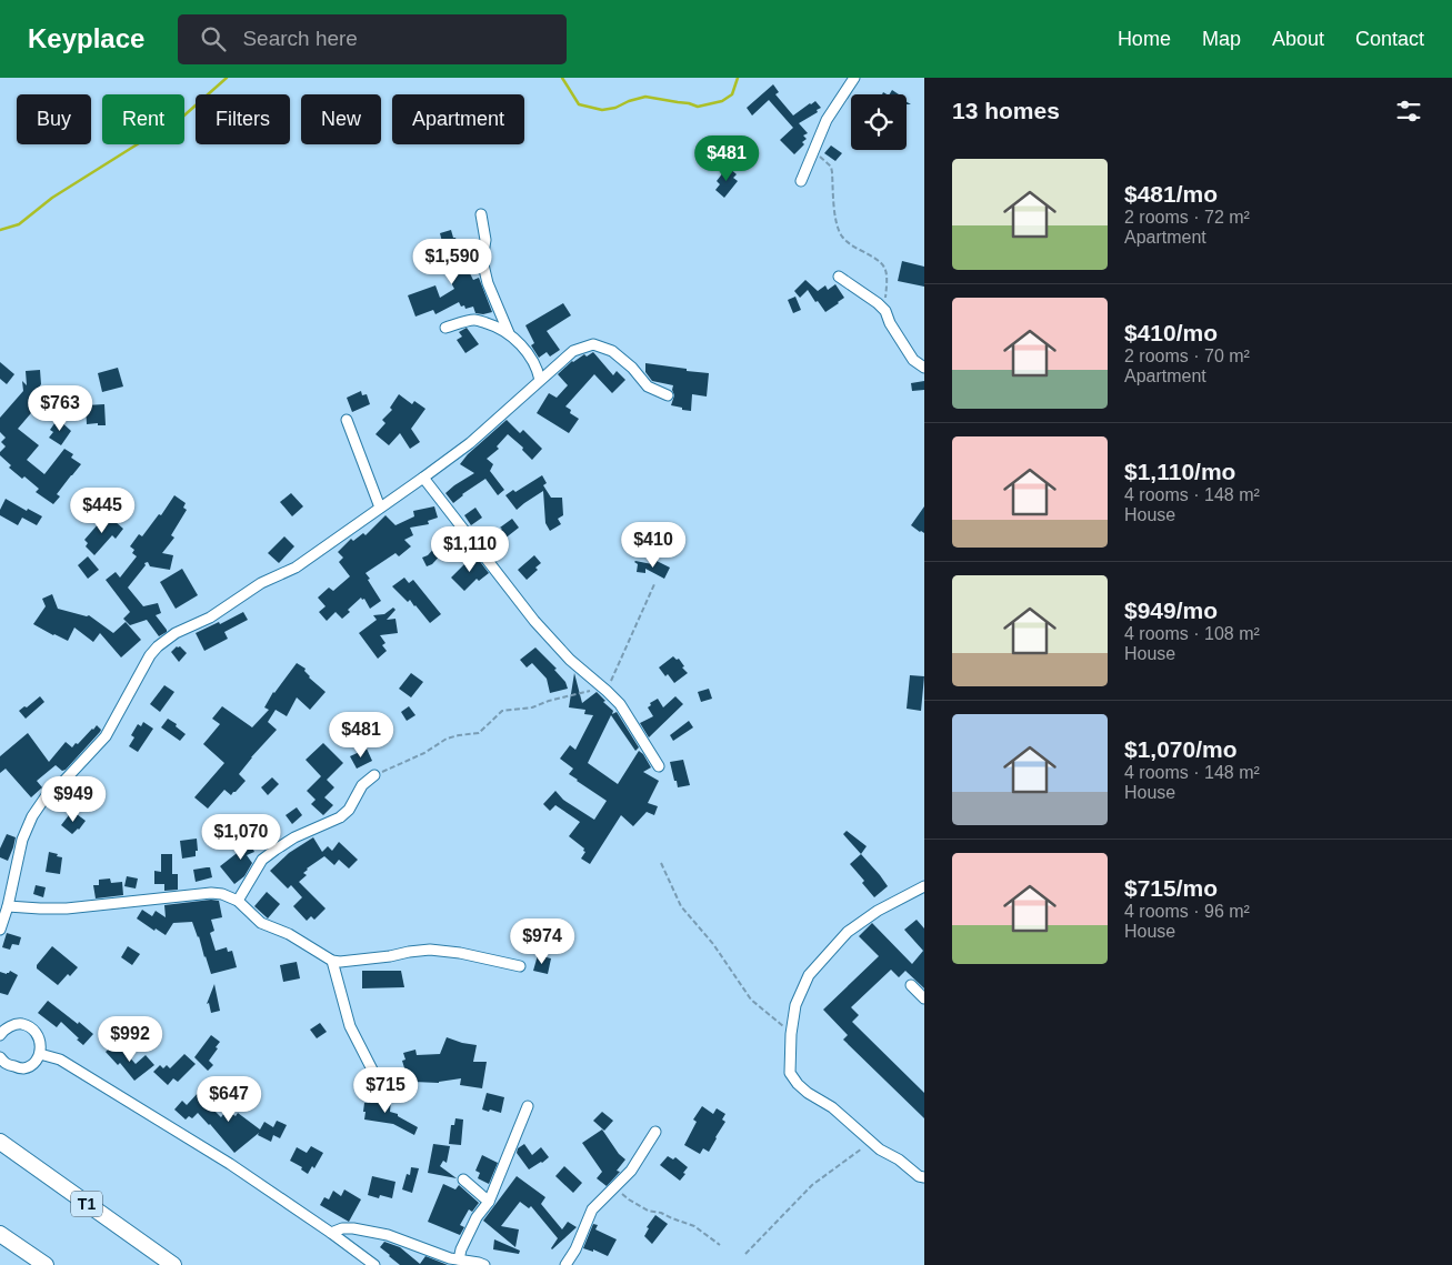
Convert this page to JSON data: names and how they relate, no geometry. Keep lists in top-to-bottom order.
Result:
{
  "streets": {
    "highway": ["T1"]
  },
  "page": {
    "header": "Keyplace",
    "search": "Search here",
    "nav": [
      "Home",
      "Map",
      "About",
      "Contact"
    ],
    "heading": "13 homes",
    "chip": [
      "Buy",
      "Rent",
      "Filters",
      "New",
      "Apartment"
    ],
    "price": [
      "$481",
      "$1,590",
      "$763",
      "$445",
      "$410",
      "$1,110",
      "$481",
      "$949",
      "$1,070",
      "$974",
      "$992",
      "$715",
      "$647"
    ],
    "list": [
      {
        "name": "$481/mo",
        "note": "2 rooms · 72 m² · Apartment"
      },
      {
        "name": "$410/mo",
        "note": "2 rooms · 70 m² · Apartment"
      },
      {
        "name": "$1,110/mo",
        "note": "4 rooms · 148 m² · House"
      },
      {
        "name": "$949/mo",
        "note": "4 rooms · 108 m² · House"
      },
      {
        "name": "$1,070/mo",
        "note": "4 rooms · 148 m² · House"
      },
      {
        "name": "$715/mo",
        "note": "4 rooms · 96 m² · House"
      }
    ]
  }
}
